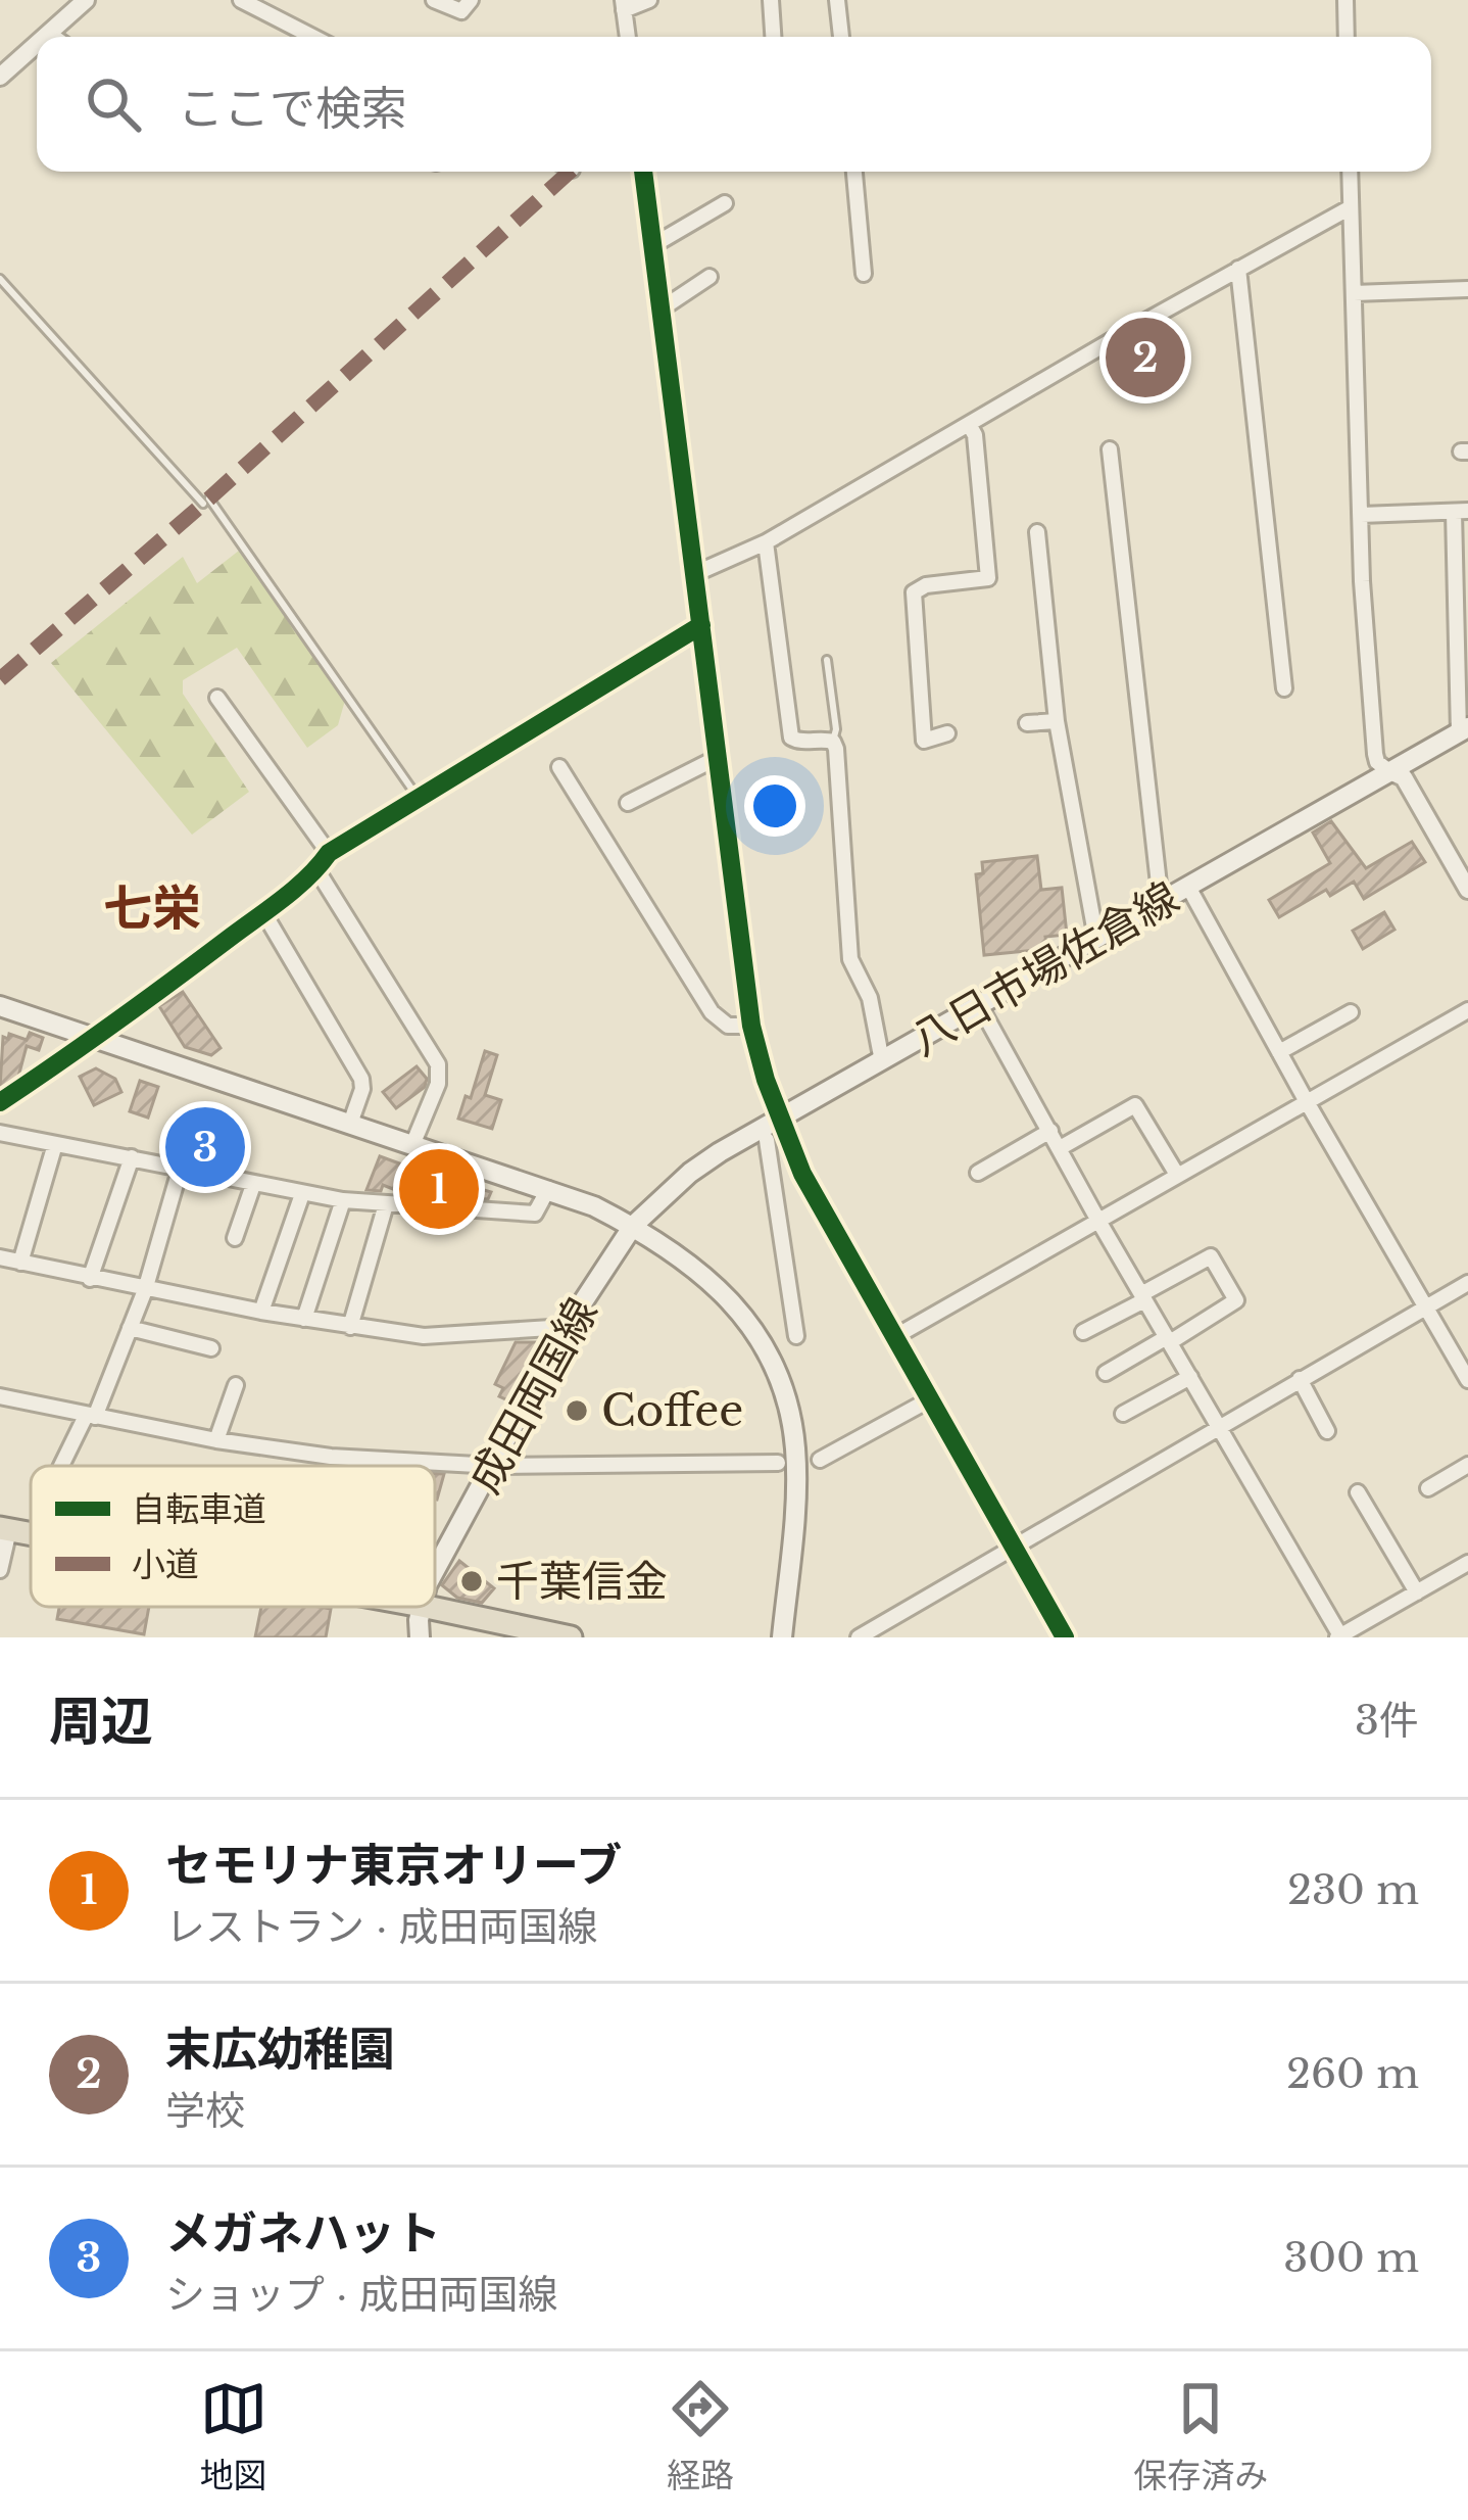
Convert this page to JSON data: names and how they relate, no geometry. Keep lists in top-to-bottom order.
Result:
{
  "streets": {
    "main road": ["八日市場佐倉線", "成田両国線"]
  },
  "crossings": [
    ["八日市場佐倉線", "成田両国線"]
  ],
  "districts": ["七栄"],
  "places": ["Coffee", "千葉信金"],
  "legend": ["自転車道", "小道"],
  "page": {
    "search": "ここで検索",
    "pins": ["2", "3", "1"],
    "heading": ["周辺", "3件"],
    "list": [
      {
        "mark": "1",
        "name": "セモリナ東京オリーブ",
        "note": "レストラン · 成田両国線",
        "value": "230 m"
      },
      {
        "mark": "2",
        "name": "末広幼稚園",
        "note": "学校",
        "value": "260 m"
      },
      {
        "mark": "3",
        "name": "メガネハット",
        "note": "ショップ · 成田両国線",
        "value": "300 m"
      }
    ],
    "nav": ["地図", "経路", "保存済み"]
  }
}
